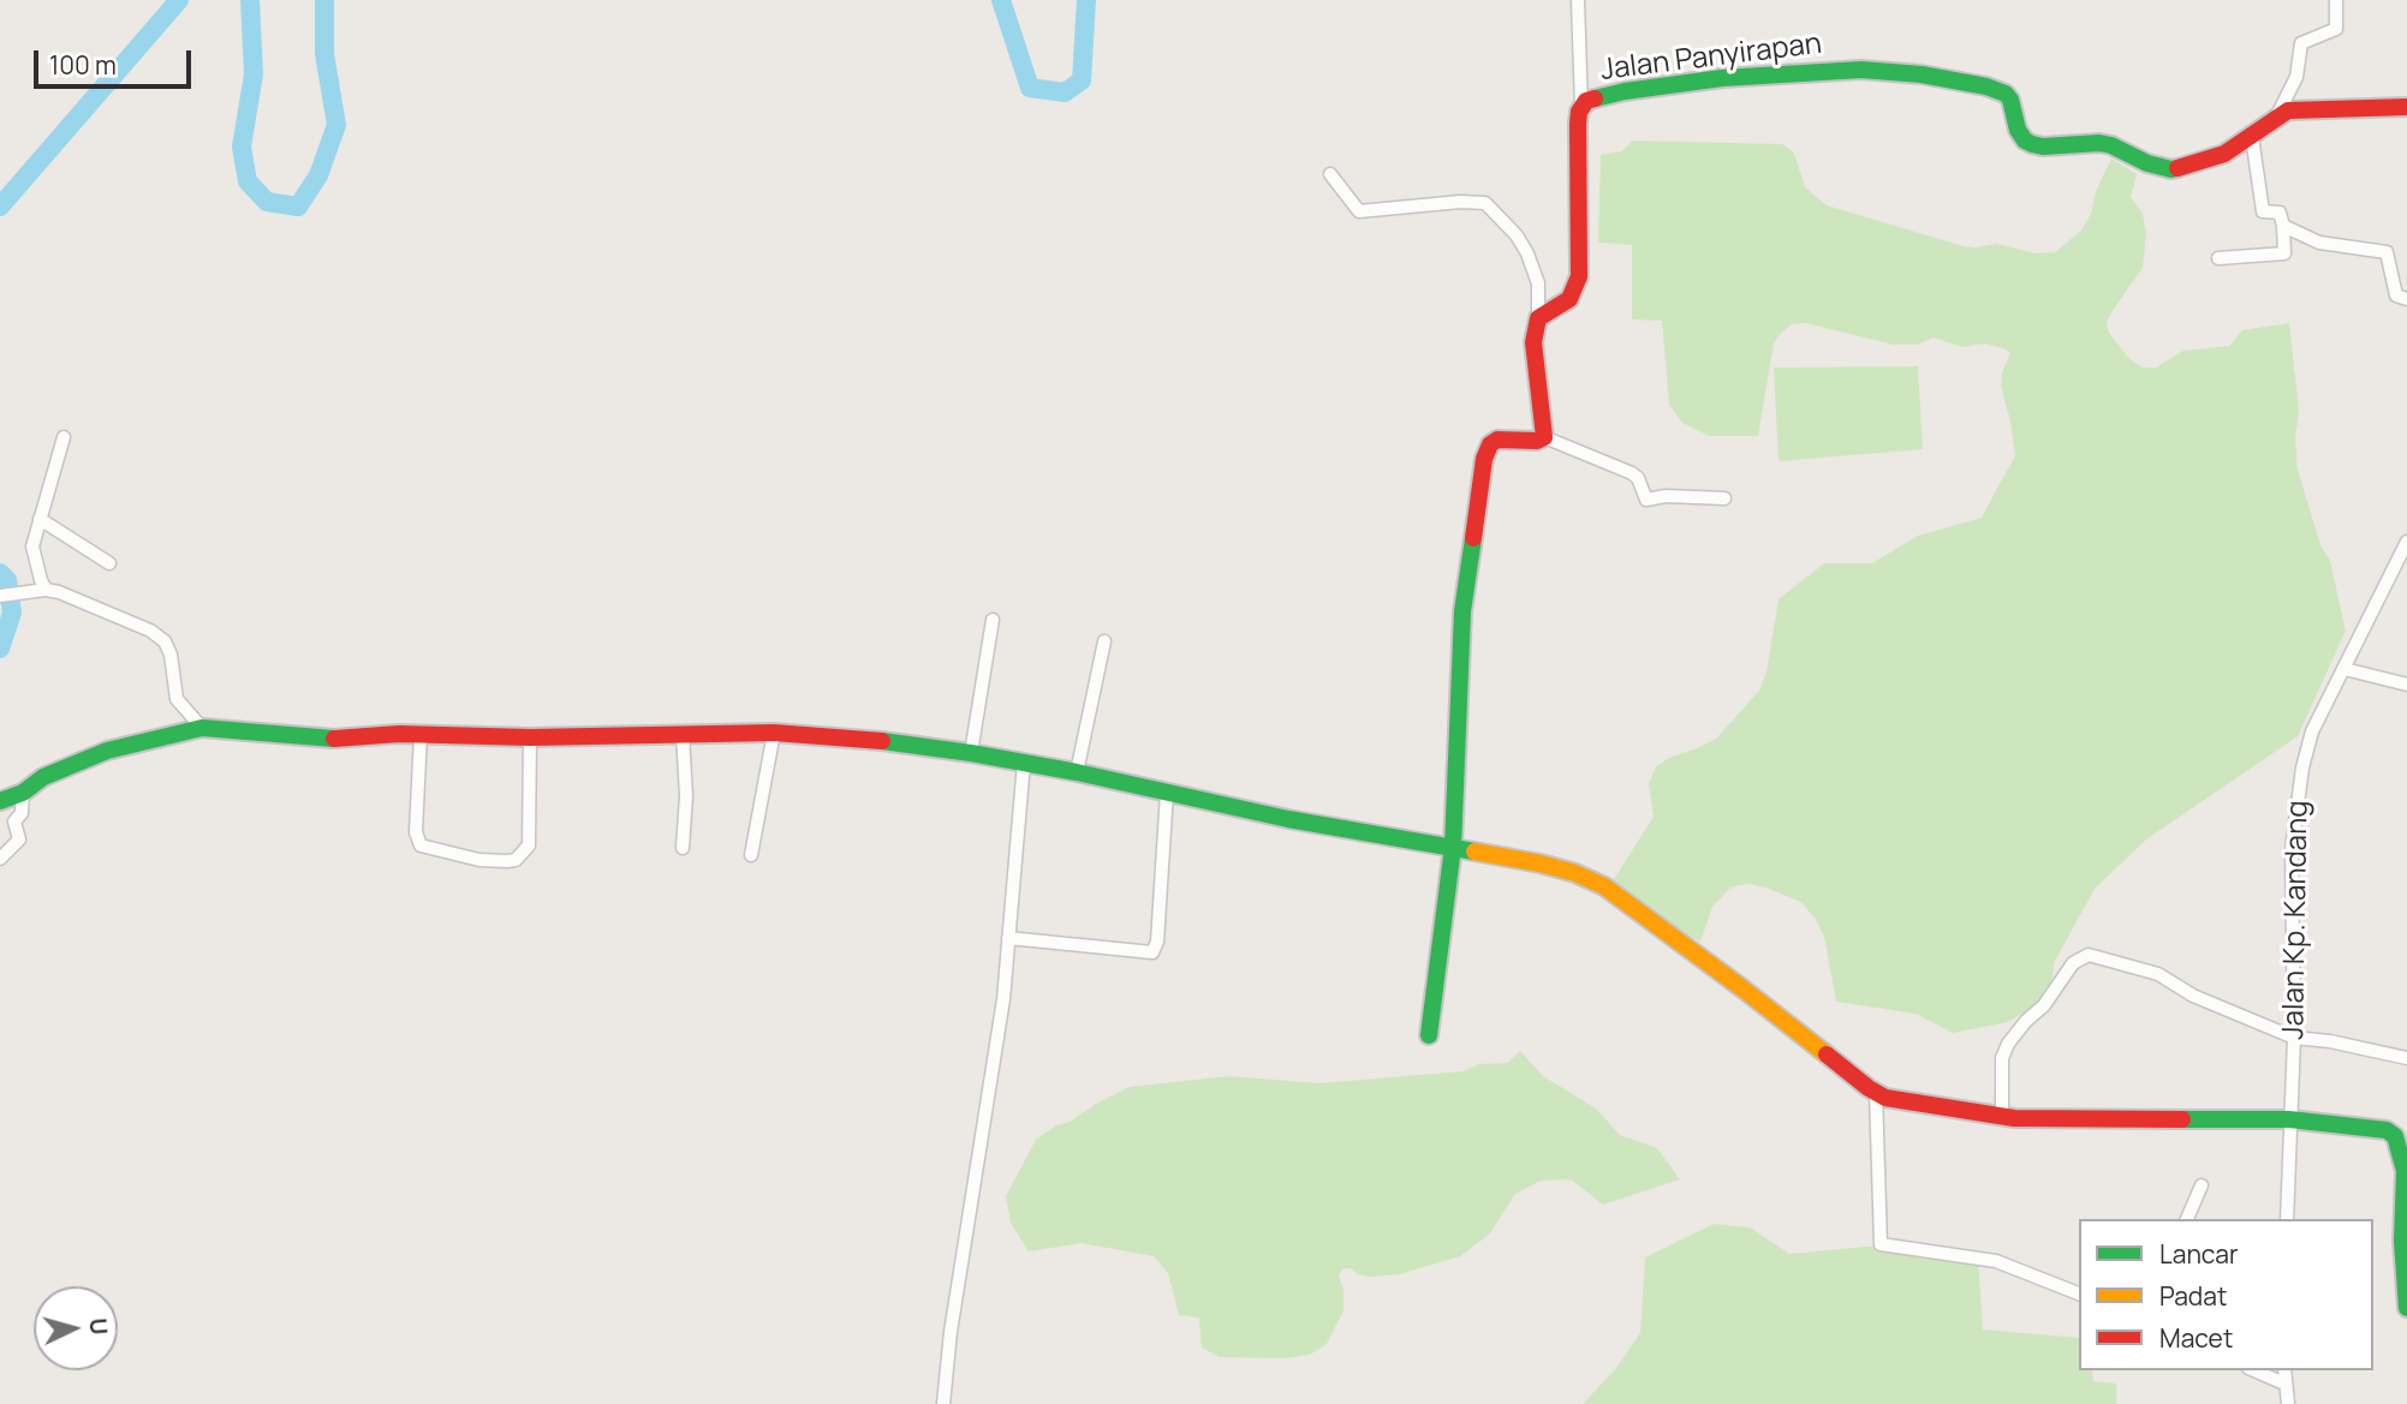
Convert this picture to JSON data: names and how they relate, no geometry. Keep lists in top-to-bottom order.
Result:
{
  "streets": {
    "street": ["Jalan Panyirapan", "Jalan Kp. Kandang"]
  },
  "legend": ["Lancar", "Padat", "Macet"],
  "scale_bar": "100 m",
  "north": "right"
}
